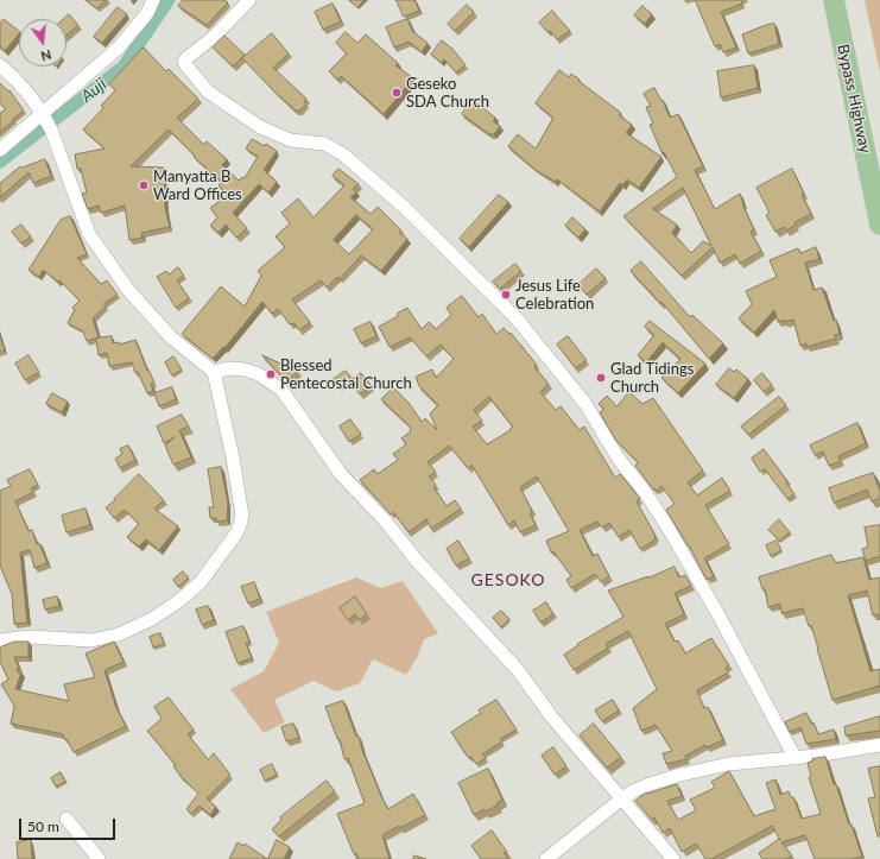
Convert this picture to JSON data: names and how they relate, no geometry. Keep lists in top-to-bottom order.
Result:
{
  "streets": {
    "main road": ["Bypass Highway"]
  },
  "districts": ["GESOKO"],
  "water": ["Auji"],
  "places": [
    "Geseko SDA Church",
    "Manyatta B Ward Offices",
    "Jesus Life Celebration",
    "Blessed Pentecostal Church",
    "Glad Tidings Church"
  ],
  "scale_bar": "50 m",
  "north": "bottom"
}
